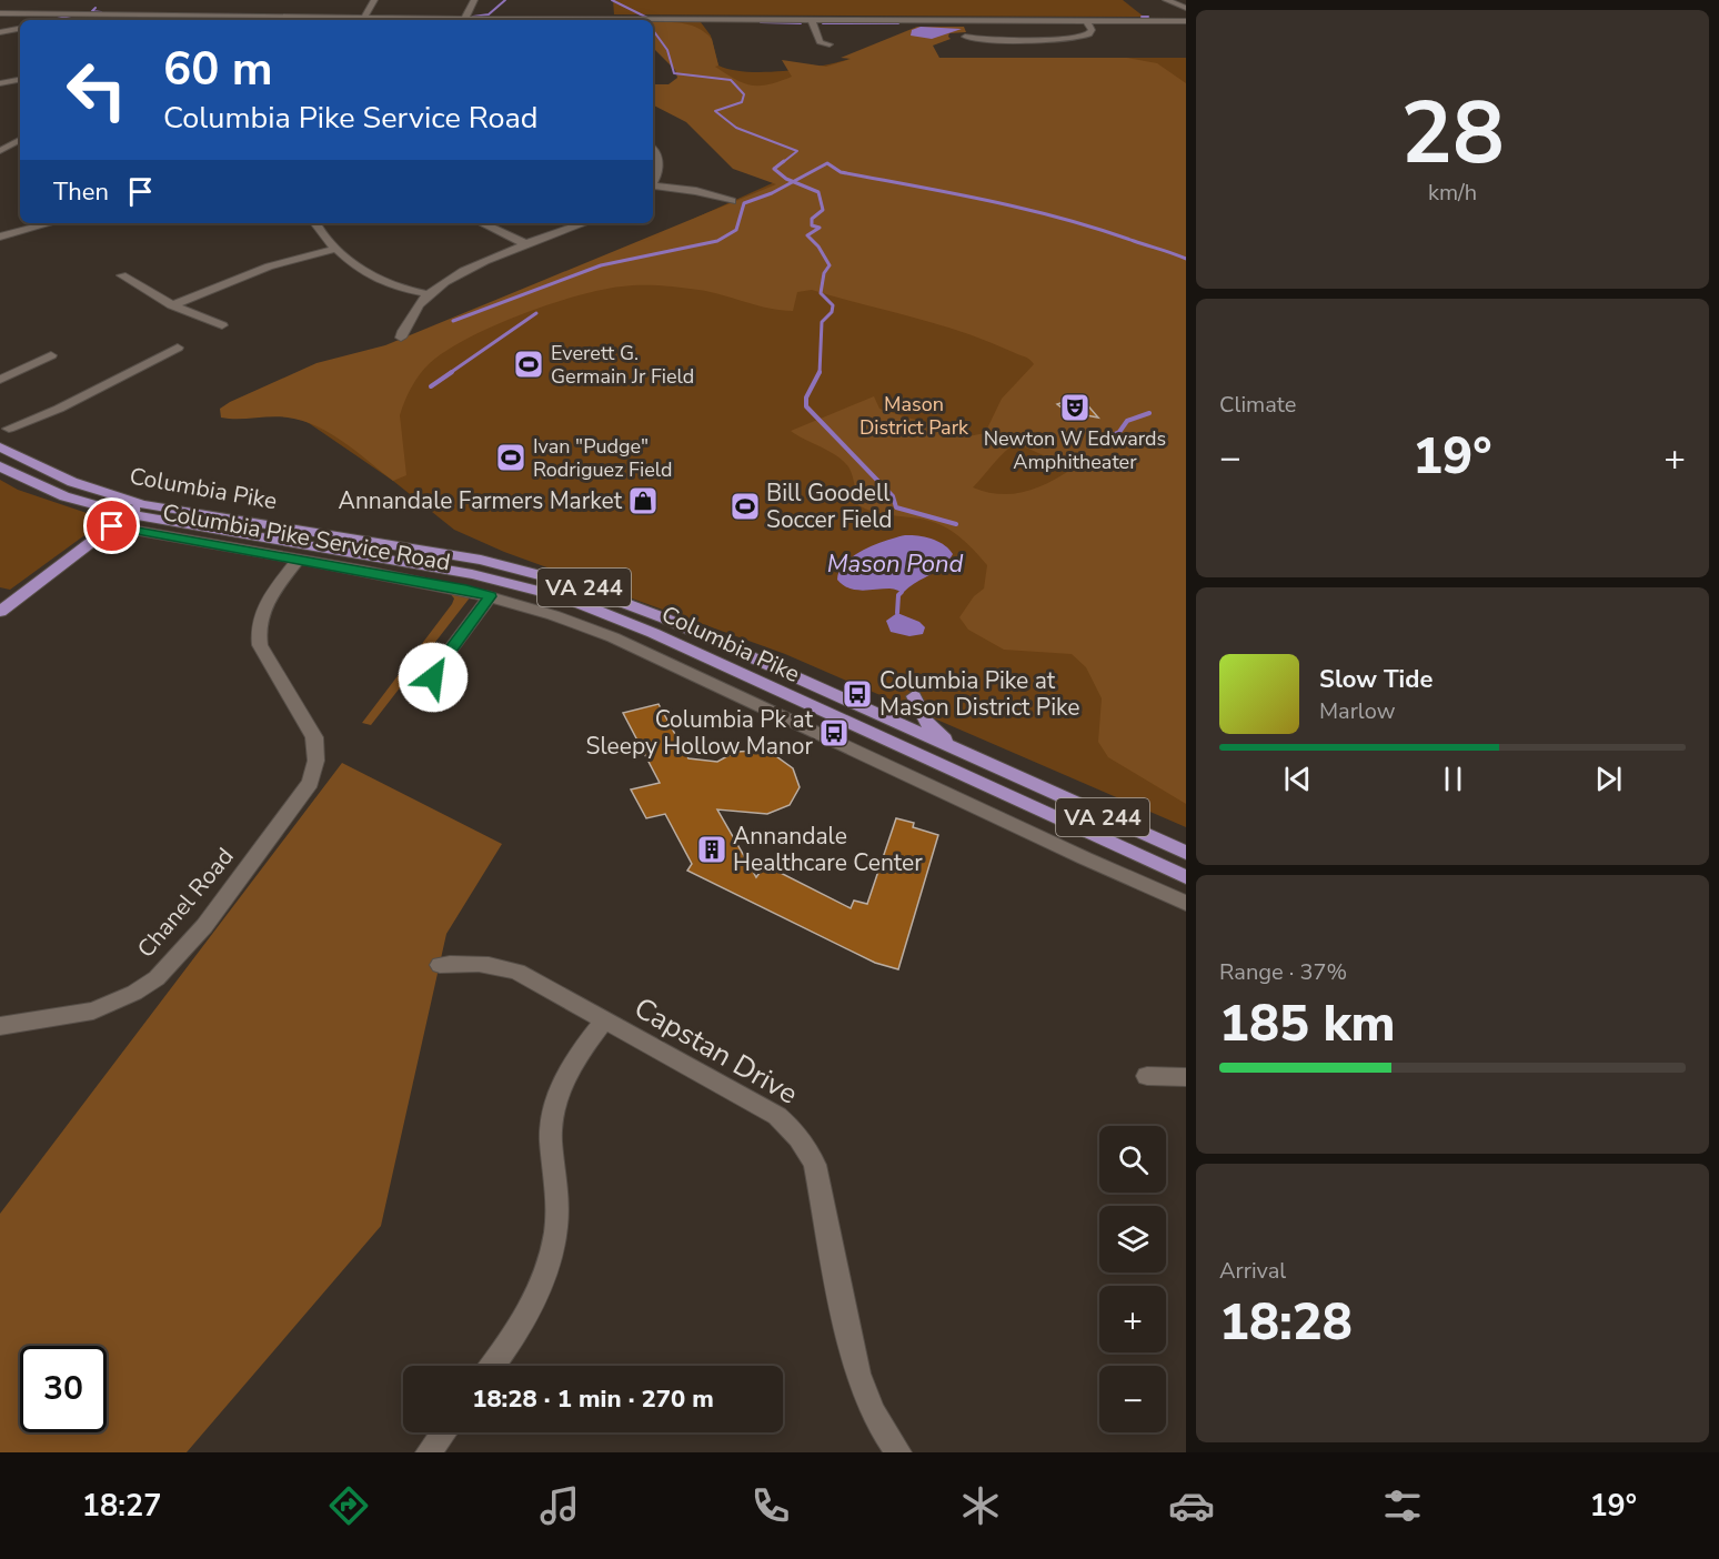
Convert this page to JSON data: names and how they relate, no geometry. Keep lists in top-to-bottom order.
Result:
{
  "streets": {
    "main road": ["Columbia Pike", "VA 244"],
    "street": ["Columbia Pike Service Road", "Chanel Road", "Capstan Drive"]
  },
  "crossings": [
    ["Columbia Pike Service Road", "Chanel Road"]
  ],
  "water": ["Mason Pond"],
  "parks": ["Mason District Park"],
  "places": {
    "sports": ["Everett G. Germain Jr Field", "Ivan \"Pudge\" Rodriguez Field", "Bill Goodell Soccer Field"],
    "theatre": ["Newton W Edwards Amphitheater"],
    "shop": ["Annandale Farmers Market"],
    "bus stop": ["Columbia Pike at Mason District Pike", "Columbia Pk at Sleepy Hollow Manor"],
    "building": ["Annandale Healthcare Center"]
  },
  "page": {
    "tile": [
      ["28", "km/h"],
      "Climate",
      ["Range · 37%", "185 km"],
      ["Arrival", "18:28"]
    ],
    "turn": ["60 m", "Columbia Pike Service Road"],
    "then": "Then",
    "heat": ["−", "19°", "+"],
    "song": ["Slow Tide", "Marlow"],
    "map_buttons": ["+", "−"],
    "limit": "30",
    "trip": "18:28 · 1 min · 270 m",
    "tabs": ["18:27", "19°"]
  }
}
